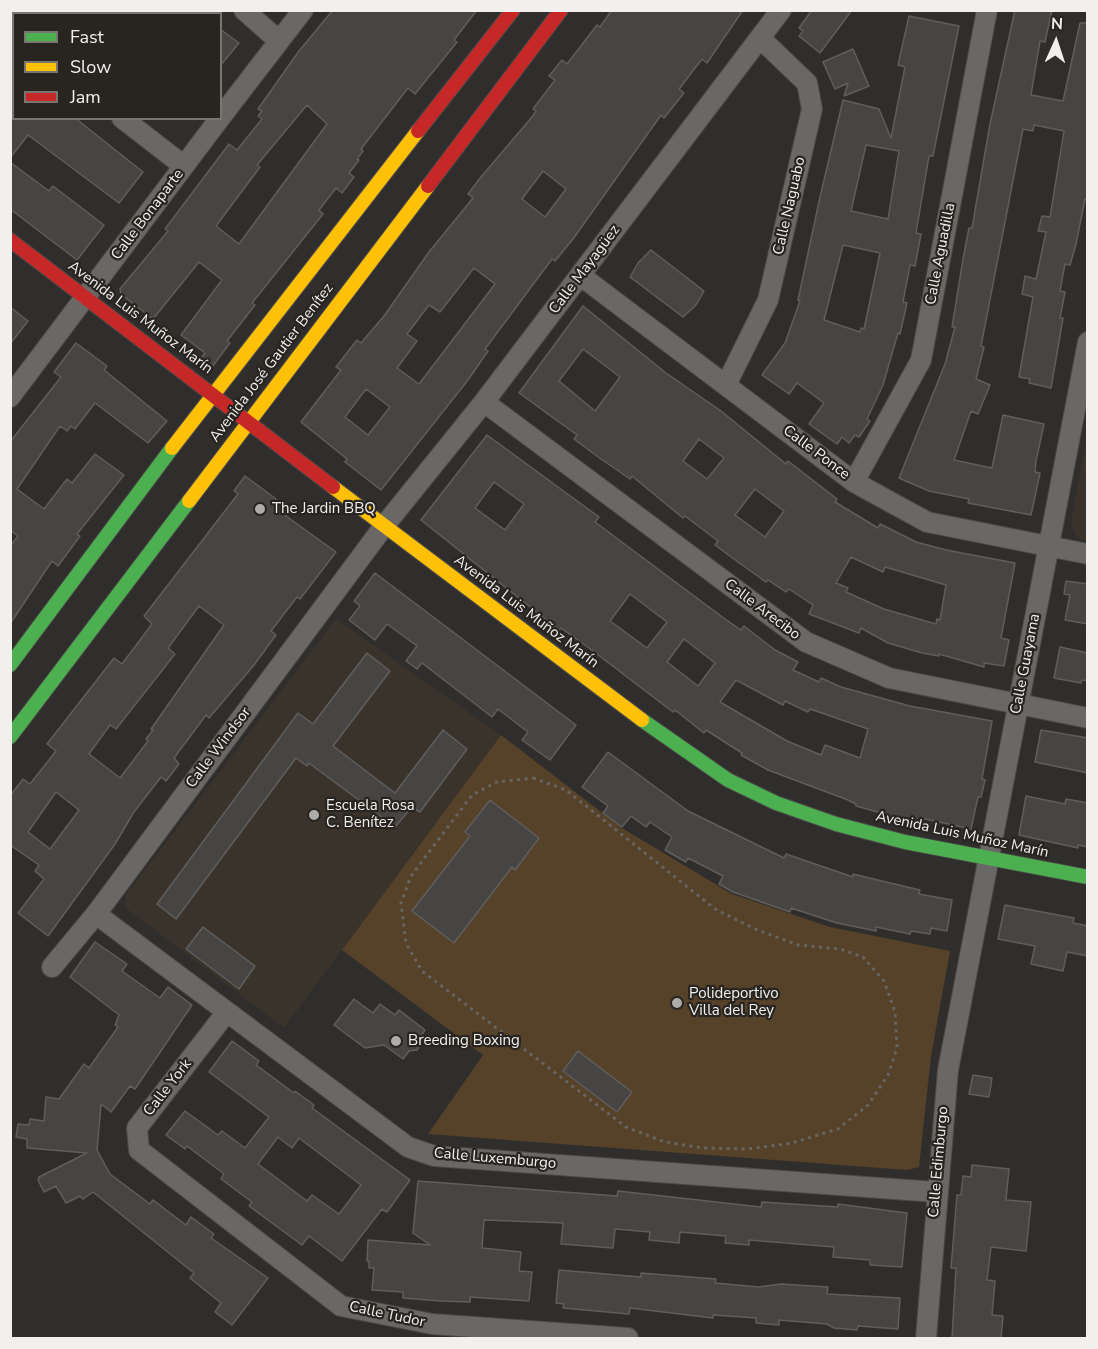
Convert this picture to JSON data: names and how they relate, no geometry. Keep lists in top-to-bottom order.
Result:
{
  "streets": {
    "main road": ["Avenida Luis Muñoz Marín", "Avenida José Gautier Benítez"],
    "street": [
      "Calle Naguabo",
      "Calle Bonaparte",
      "Calle Aguadilla",
      "Calle Mayagüez",
      "Calle Ponce",
      "Calle Arecibo",
      "Calle Guayama",
      "Calle Windsor",
      "Calle York",
      "Calle Luxemburgo",
      "Calle Edimburgo",
      "Calle Tudor"
    ]
  },
  "crossings": [
    ["Calle Naguabo", "Calle Mayagüez"],
    ["Calle Naguabo", "Calle Ponce"],
    ["Calle Bonaparte", "Avenida Luis Muñoz Marín"],
    ["Calle Aguadilla", "Calle Ponce"],
    ["Calle Mayagüez", "Avenida Luis Muñoz Marín"],
    ["Calle Mayagüez", "Calle Ponce"],
    ["Calle Mayagüez", "Calle Arecibo"],
    ["Calle Mayagüez", "Calle Windsor"],
    ["Avenida Luis Muñoz Marín", "Avenida José Gautier Benítez"],
    ["Avenida Luis Muñoz Marín", "Calle Guayama"],
    ["Avenida Luis Muñoz Marín", "Calle Windsor"],
    ["Calle Ponce", "Calle Guayama"],
    ["Calle Arecibo", "Calle Guayama"],
    ["Calle Guayama", "Calle Edimburgo"],
    ["Calle Windsor", "Calle Luxemburgo"],
    ["Calle York", "Calle Luxemburgo"],
    ["Calle York", "Calle Tudor"],
    ["Calle Luxemburgo", "Calle Edimburgo"]
  ],
  "places": [
    "The Jardin BBQ",
    "Escuela Rosa C. Benítez",
    "Polideportivo Villa del Rey",
    "Breeding Boxing"
  ],
  "legend": ["Fast", "Slow", "Jam"],
  "north": "top"
}
